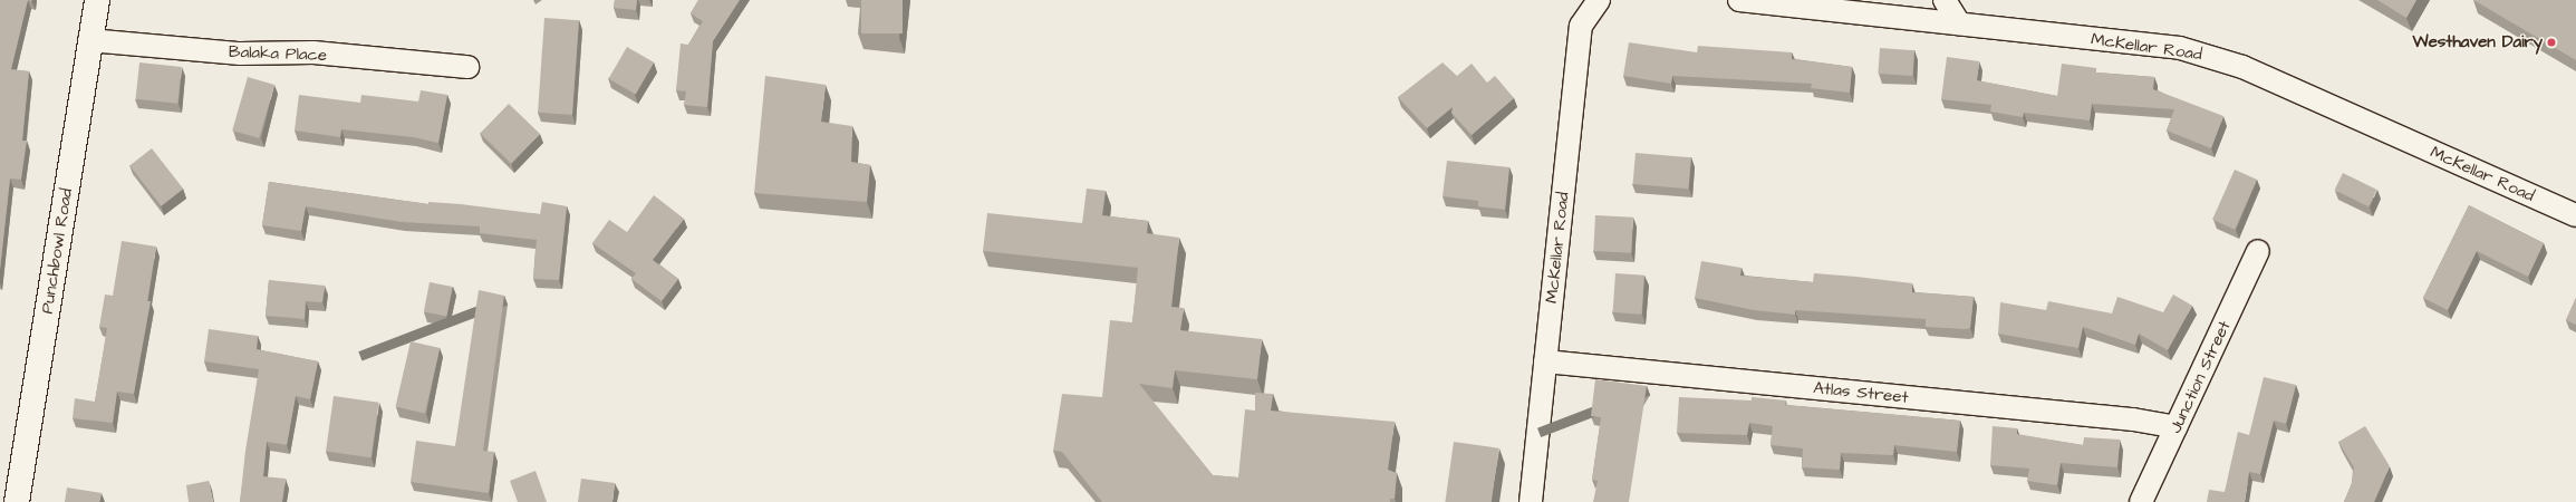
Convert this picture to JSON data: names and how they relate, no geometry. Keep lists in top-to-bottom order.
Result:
{
  "streets": {
    "street": [
      "McKellar Road",
      "Balaka Place",
      "Punchbowl Road",
      "Junction Street",
      "Atlas Street"
    ]
  },
  "crossings": [
    ["McKellar Road", "Atlas Street"],
    ["Balaka Place", "Punchbowl Road"],
    ["Junction Street", "Atlas Street"]
  ],
  "places": ["Westhaven Dairy"]
}
